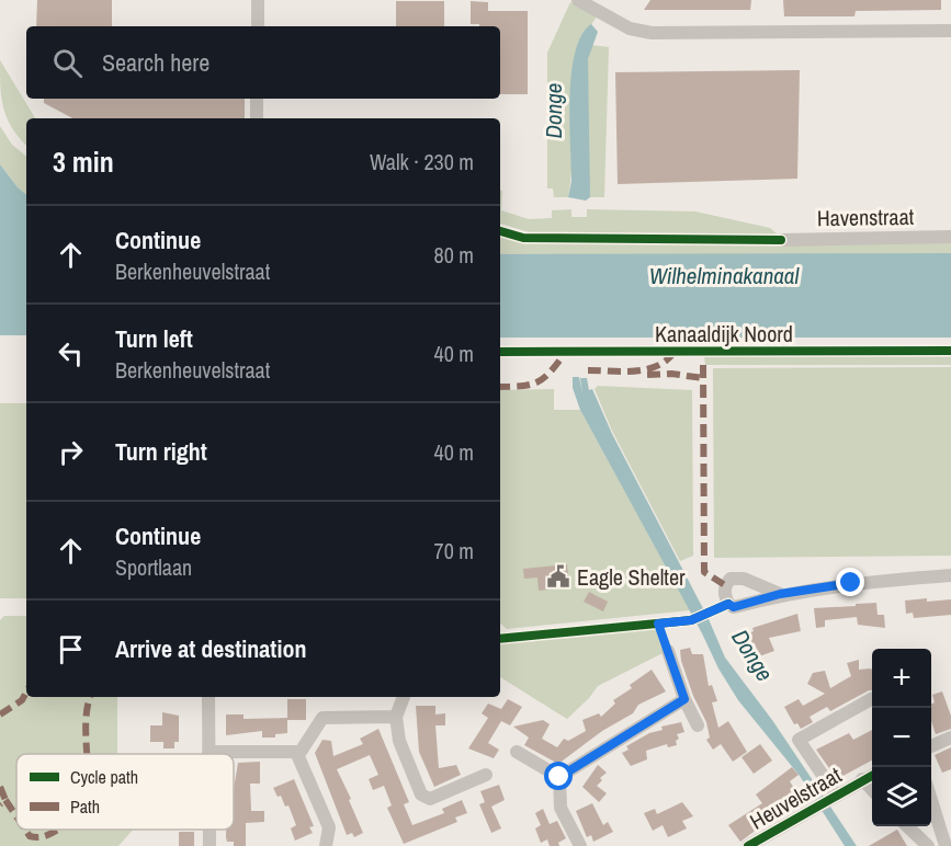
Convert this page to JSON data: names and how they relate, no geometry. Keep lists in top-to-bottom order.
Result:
{
  "streets": {
    "street": ["Havenstraat", "Heuvelstraat"],
    "cycle path": ["Kanaaldijk Noord"]
  },
  "water": ["Donge", "Wilhelminakanaal"],
  "places": {
    "public building": ["Eagle Shelter"]
  },
  "legend": ["Cycle path", "Path"],
  "page": {
    "search": "Search here",
    "heading": ["3 min", "Walk · 230 m"],
    "list": [
      ["Continue", "Berkenheuvelstraat", "80 m"],
      ["Turn left", "Berkenheuvelstraat", "40 m"],
      ["Turn right", "40 m"],
      ["Continue", "Sportlaan", "70 m"],
      "Arrive at destination"
    ],
    "map_buttons": ["+", "−"]
  }
}
